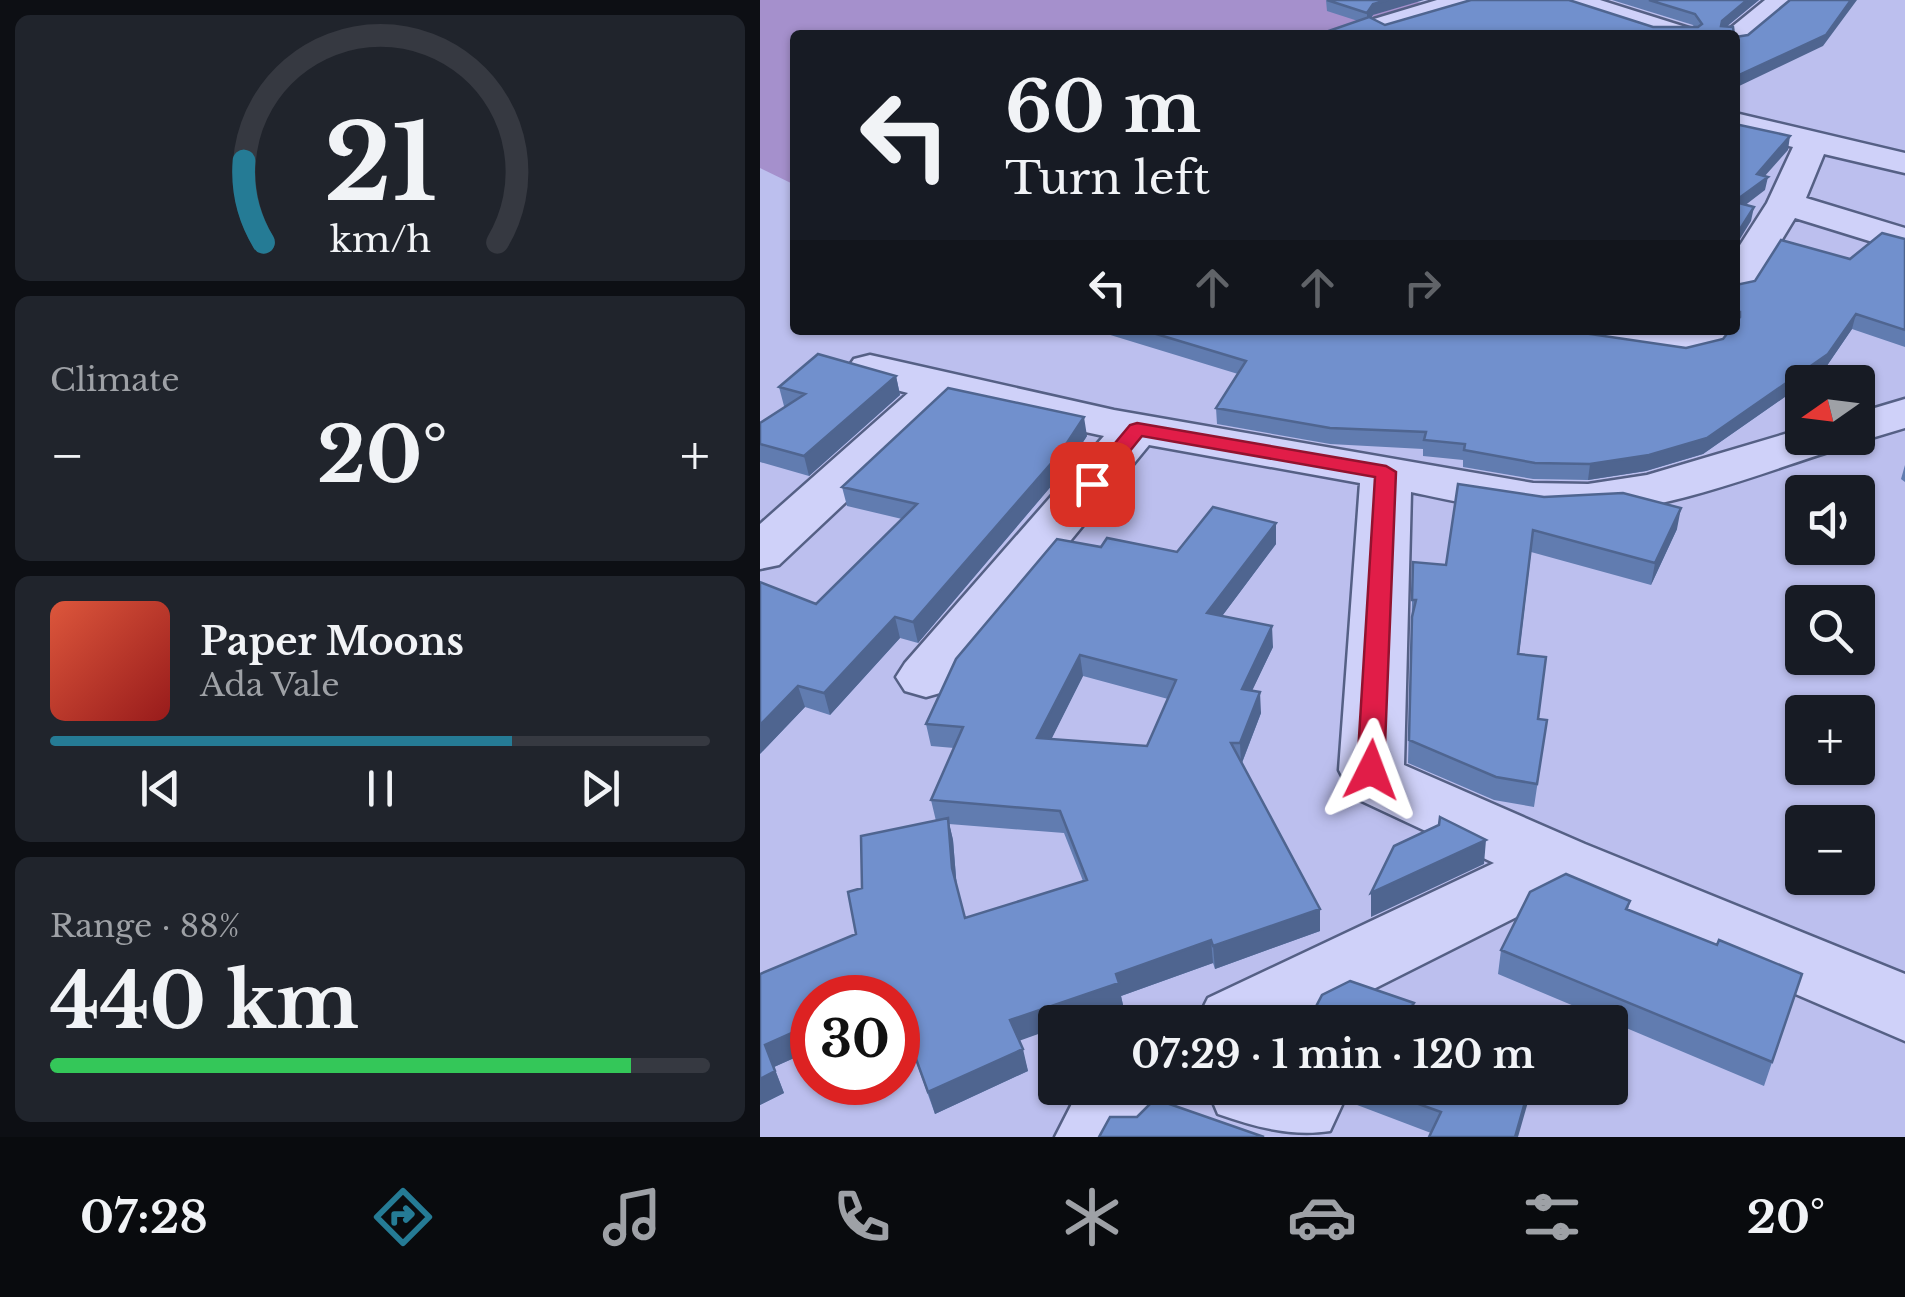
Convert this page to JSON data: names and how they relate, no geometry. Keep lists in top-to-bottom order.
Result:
{
  "north": "left",
  "page": {
    "turn": ["60 m", "Turn left"],
    "tile": [
      "Climate",
      ["Range · 88%", "440 km"]
    ],
    "map_buttons": ["+", "−"],
    "heat": ["−", "20°", "+"],
    "song": ["Paper Moons", "Ada Vale"],
    "limit": "30",
    "trip": "07:29 · 1 min · 120 m",
    "tabs": ["07:28", "20°"],
    "gauge": ["21", "km/h"]
  }
}
